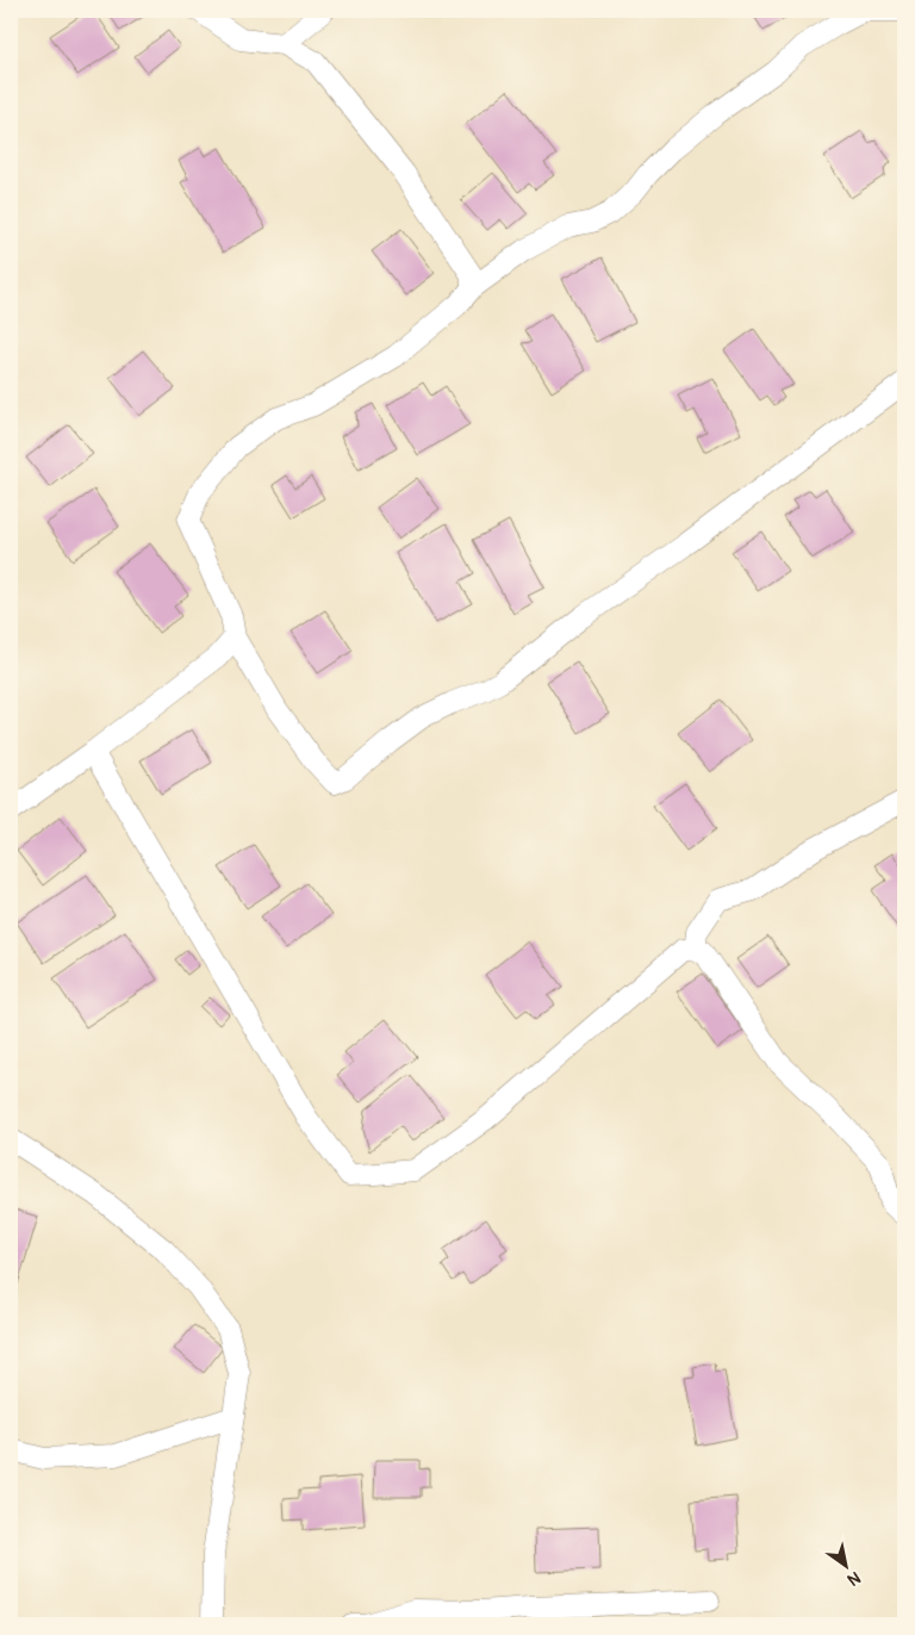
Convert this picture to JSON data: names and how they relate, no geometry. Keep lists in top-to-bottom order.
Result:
{
  "north": "bottom right"
}
